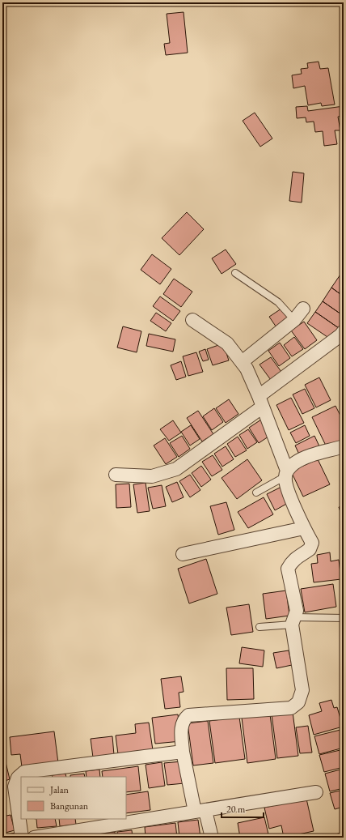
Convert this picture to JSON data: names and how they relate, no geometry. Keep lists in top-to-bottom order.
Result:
{
  "legend": ["Jalan", "Bangunan"],
  "scale_bar": "20 m"
}
